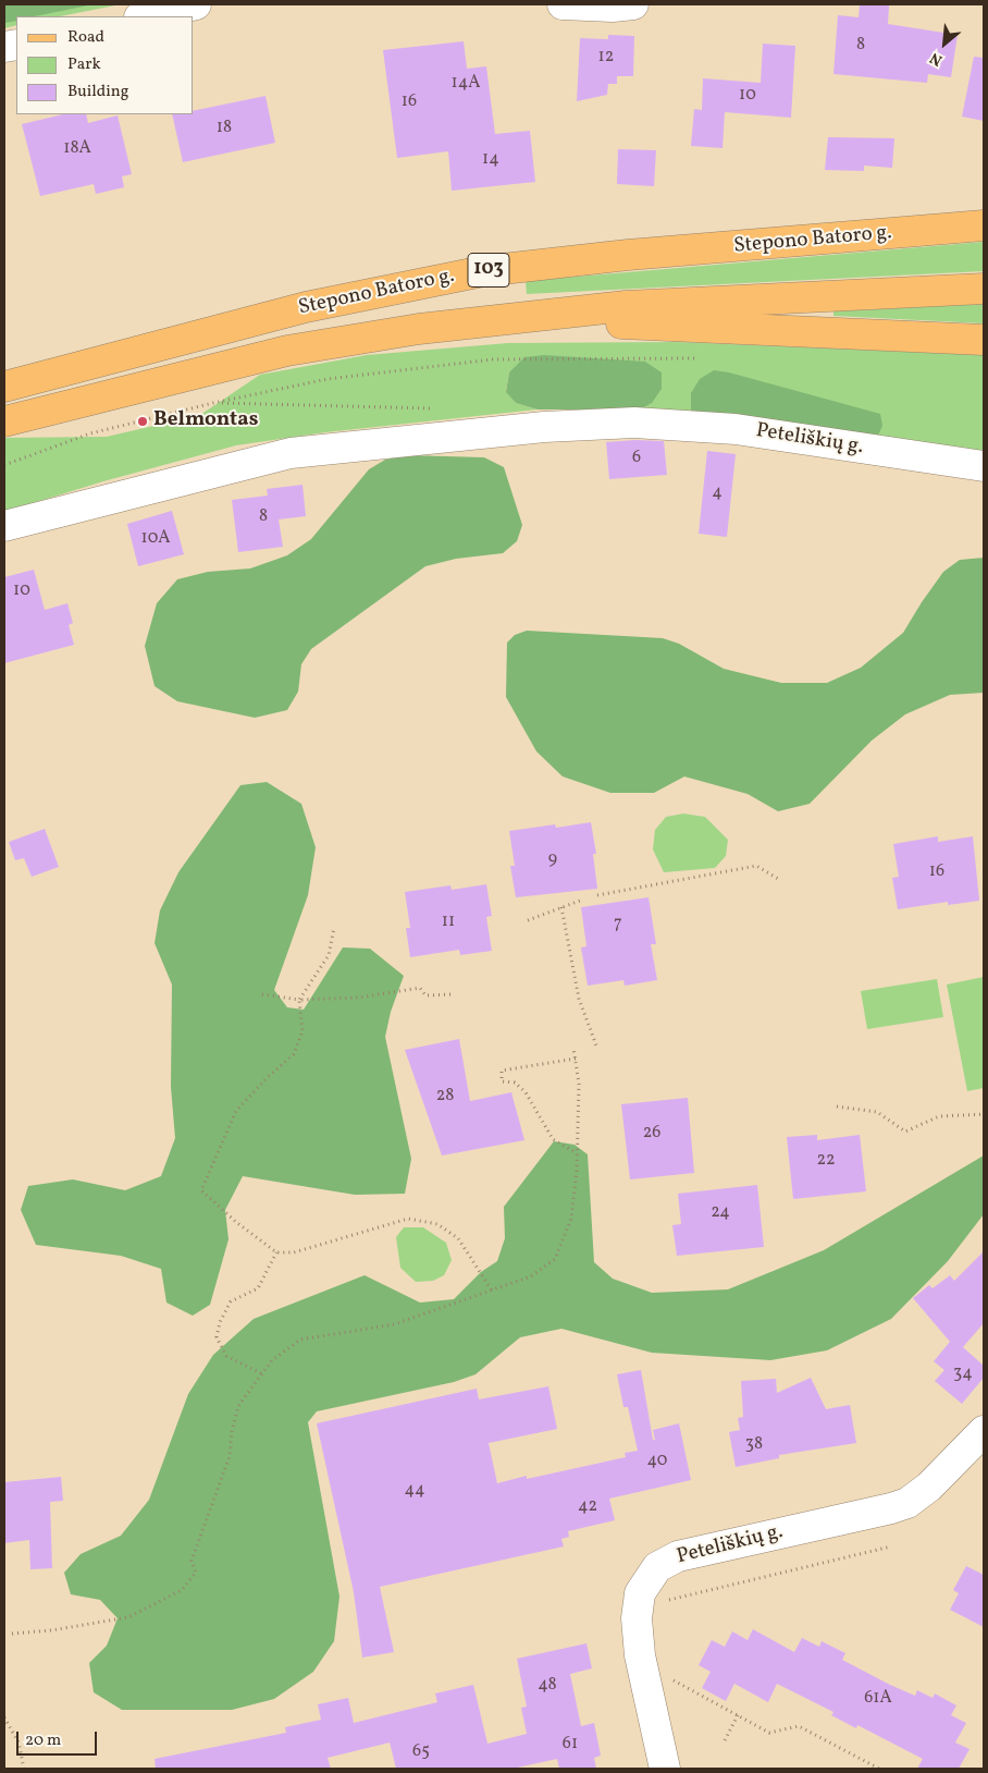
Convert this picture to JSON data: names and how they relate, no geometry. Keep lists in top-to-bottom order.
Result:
{
  "streets": {
    "main road": ["Stepono Batoro g.", "103"],
    "street": ["Peteliškių g."]
  },
  "places": ["Belmontas"],
  "house_numbers": [
    "8",
    "12",
    "14A",
    "10",
    "16",
    "18",
    "18A",
    "14",
    "6",
    "4",
    "8",
    "10A",
    "10",
    "9",
    "16",
    "11",
    "7",
    "28",
    "26",
    "22",
    "24",
    "34",
    "38",
    "40",
    "44",
    "42",
    "48",
    "61A",
    "61",
    "65"
  ],
  "legend": ["Road", "Park", "Building"],
  "scale_bar": "20 m",
  "north": "bottom left"
}
